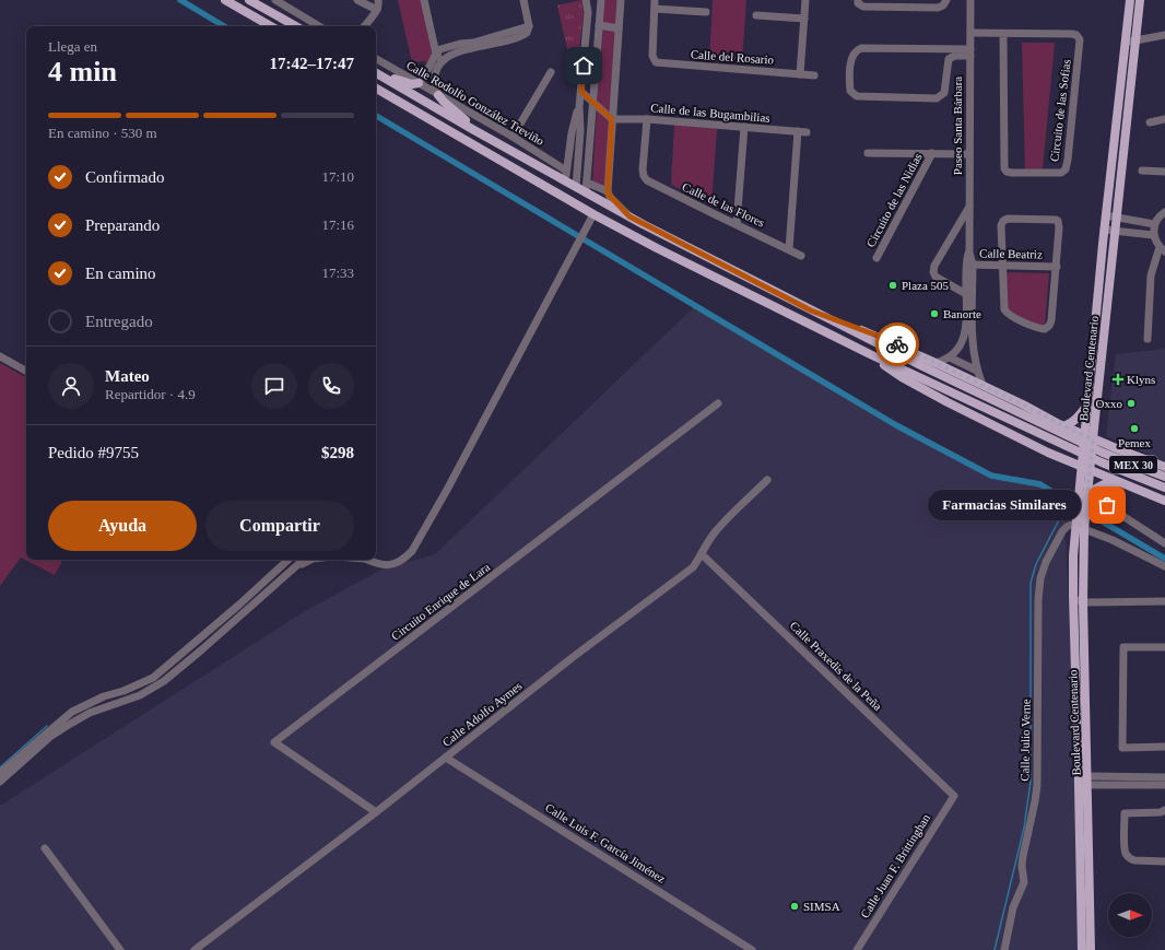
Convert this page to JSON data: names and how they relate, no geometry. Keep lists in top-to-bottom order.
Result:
{
  "streets": {
    "main road": ["Boulevard Centenario", "MEX 30"],
    "street": [
      "Calle del Rosario",
      "Calle Rodolfo González Treviño",
      "Circuito de las Sofias",
      "Calle de las Bugambilias",
      "Paseo Santa Bárbara",
      "Circuito de las Nidias",
      "Calle de las Flores",
      "Calle Beatriz",
      "Circuito Enrique de Lara",
      "Calle Praxedis de la Peña",
      "Calle Adolfo Aymes",
      "Calle Julio Verne",
      "Calle Luis F. García Jiménez",
      "Calle Juan F. Brittinghan"
    ]
  },
  "crossings": [
    ["Circuito de las Sofias", "Paseo Santa Bárbara"],
    ["Calle de las Bugambilias", "Calle de las Flores"],
    ["Paseo Santa Bárbara", "Circuito de las Nidias"],
    ["Paseo Santa Bárbara", "Calle Beatriz"],
    ["Boulevard Centenario", "Calle Julio Verne"],
    ["Circuito Enrique de Lara", "Calle Adolfo Aymes"],
    ["Calle Praxedis de la Peña", "Calle Adolfo Aymes"],
    ["Calle Praxedis de la Peña", "Calle Juan F. Brittinghan"],
    ["Calle Adolfo Aymes", "Calle Luis F. García Jiménez"]
  ],
  "places": {
    "other": [
      "Plaza 505",
      "Banorte",
      "Oxxo",
      "Pemex",
      "Farmacias Similares",
      "SIMSA"
    ],
    "health": ["Klyns"]
  },
  "north": "right",
  "page": {
    "heading": ["4 min", "Llega en", "17:42–17:47"],
    "panel": [
      "Mateo",
      "Repartidor · 4.9",
      "Pedido #9755",
      "$298"
    ],
    "bar": "En camino · 530 m",
    "list": [
      ["Confirmado", "17:10"],
      ["Preparando", "17:16"],
      ["En camino", "17:33"],
      "Entregado"
    ],
    "bubble": "Farmacias Similares",
    "buttons": ["Ayuda", "Compartir"]
  }
}
